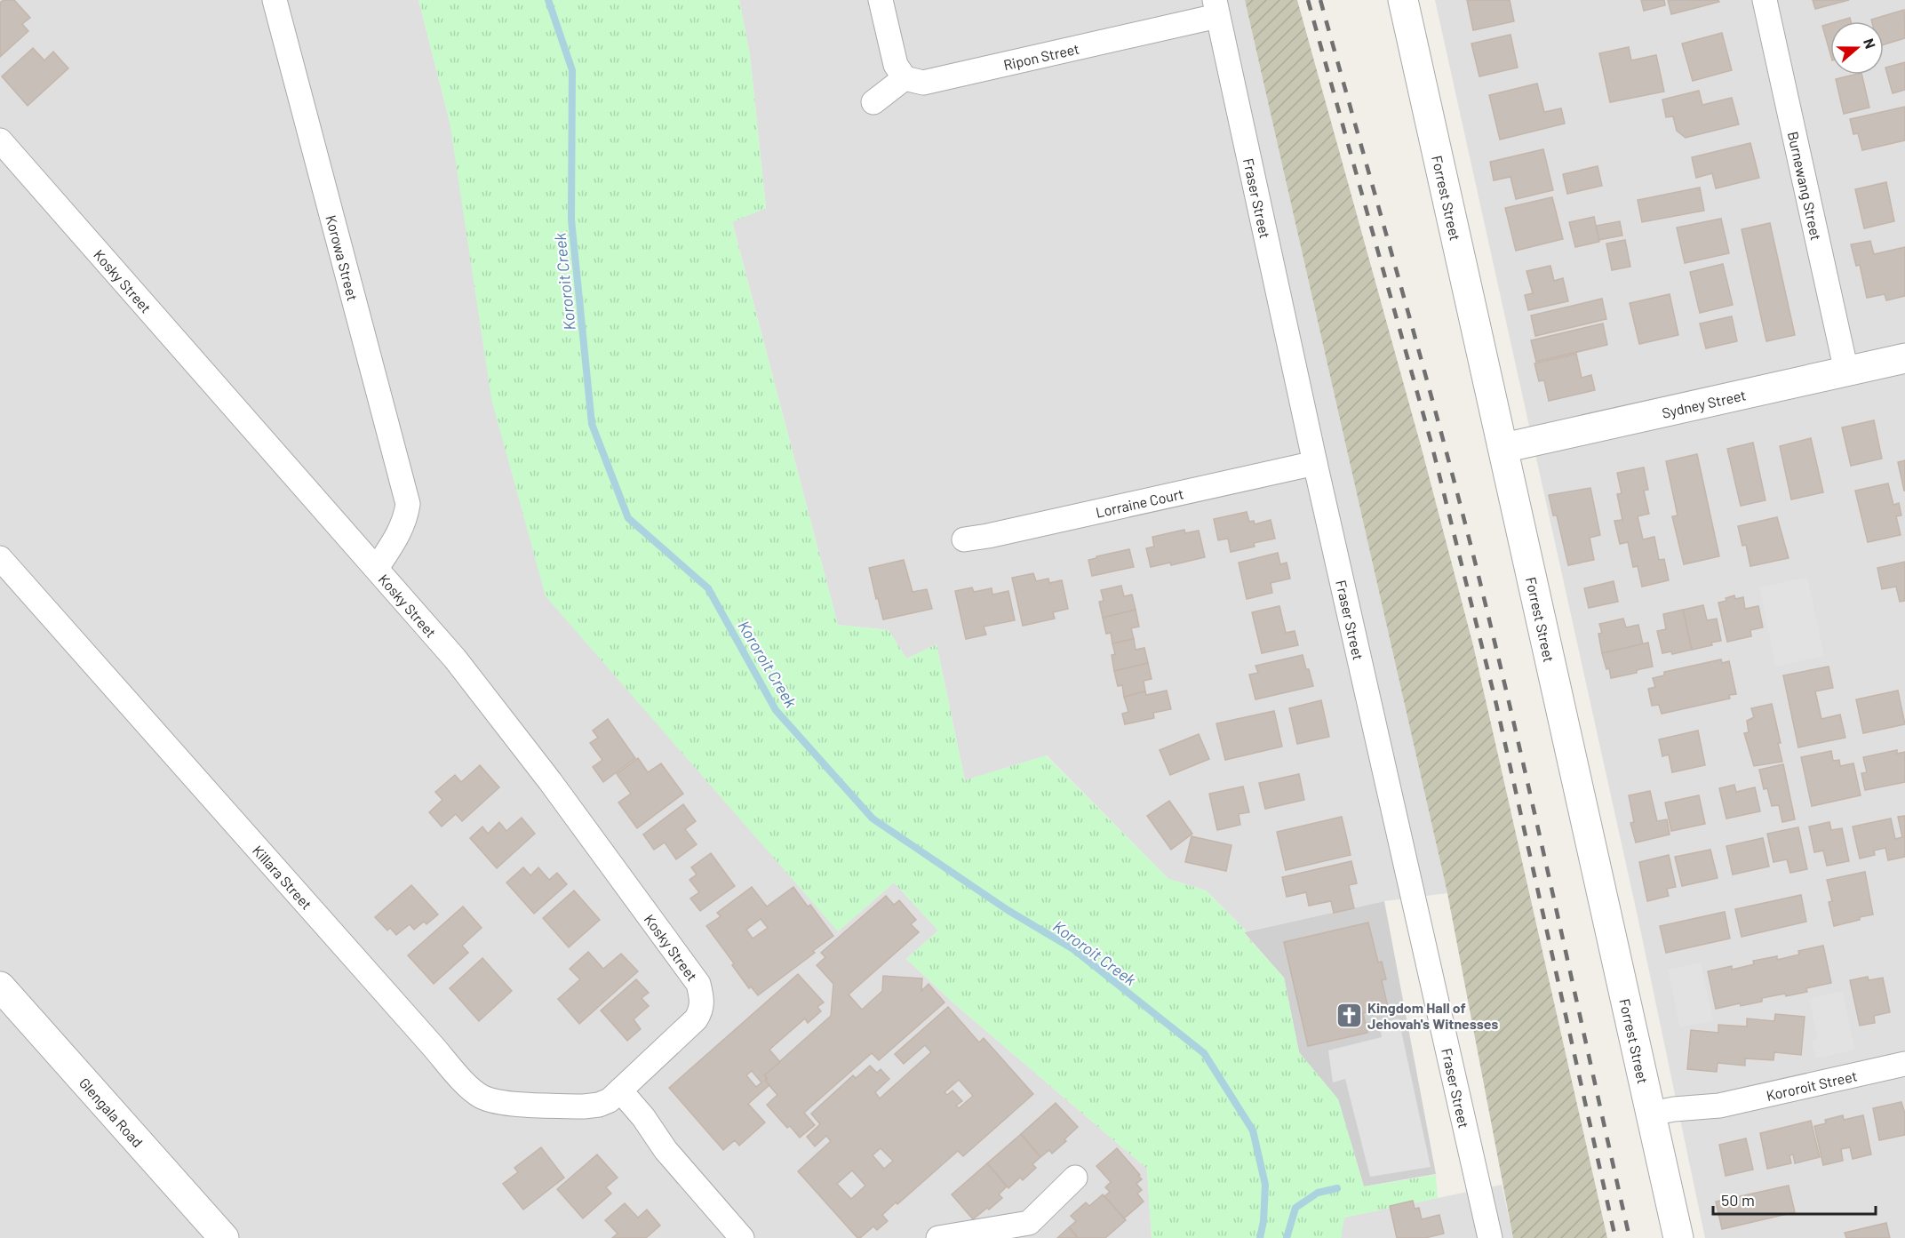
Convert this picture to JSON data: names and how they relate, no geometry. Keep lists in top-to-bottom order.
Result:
{
  "streets": {
    "street": [
      "Ripon Street",
      "Burnewang Street",
      "Fraser Street",
      "Forrest Street",
      "Korowa Street",
      "Kosky Street",
      "Sydney Street",
      "Lorraine Court",
      "Killara Street",
      "Kororoit Street",
      "Glengala Road"
    ]
  },
  "crossings": [
    ["Ripon Street", "Fraser Street"],
    ["Burnewang Street", "Sydney Street"],
    ["Fraser Street", "Lorraine Court"],
    ["Forrest Street", "Sydney Street"],
    ["Forrest Street", "Kororoit Street"],
    ["Korowa Street", "Kosky Street"],
    ["Kosky Street", "Killara Street"]
  ],
  "water": ["Kororoit Creek"],
  "places": {
    "church": ["Kingdom Hall of Jehovah's Witnesses"]
  },
  "scale_bar": "50 m",
  "north": "right"
}
